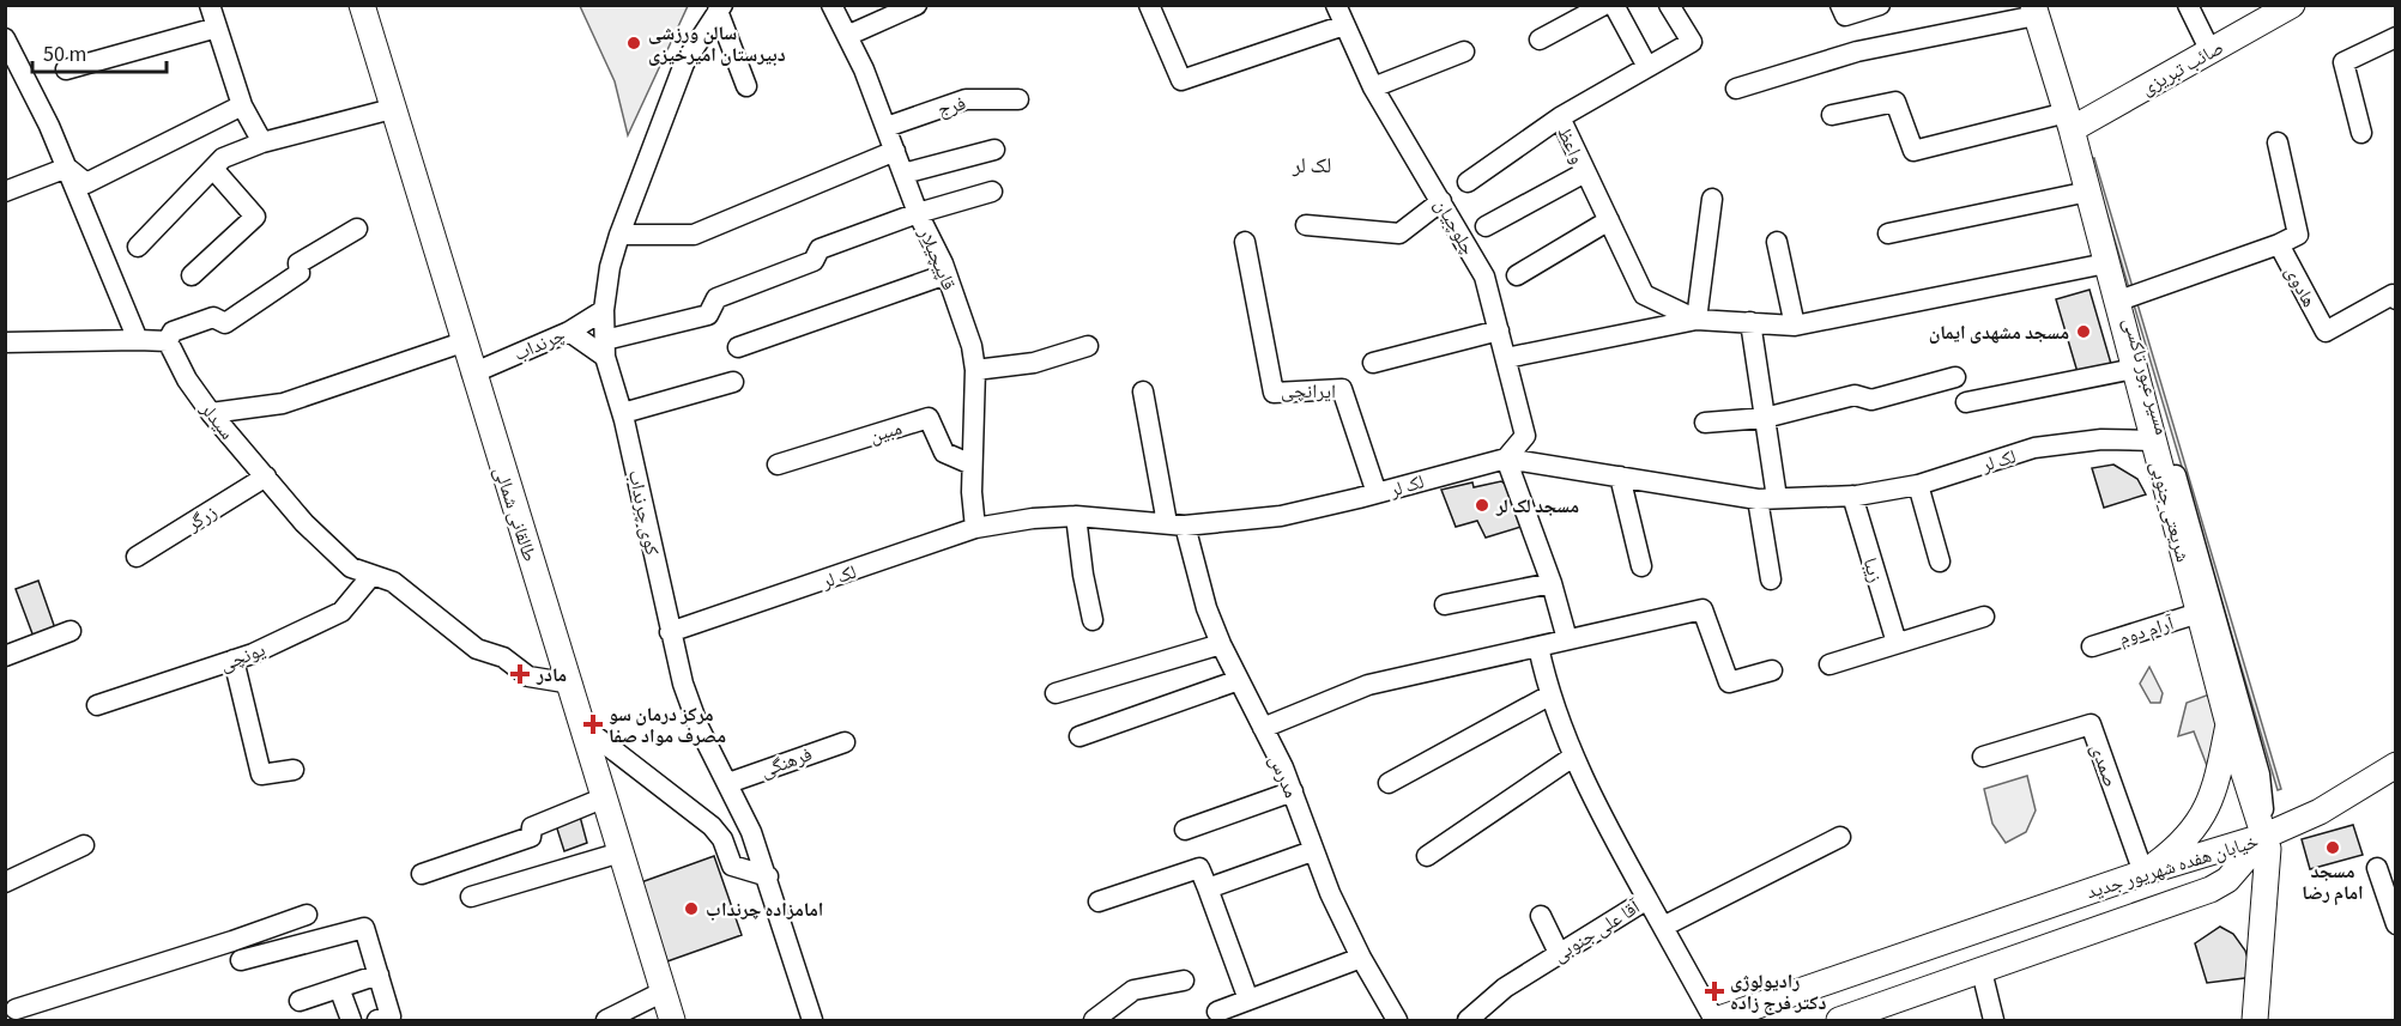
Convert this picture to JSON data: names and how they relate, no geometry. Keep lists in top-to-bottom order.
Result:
{
  "streets": {
    "main road": [
      "صائب تبریزی",
      "شریعتی جنوبی",
      "طالقانی شمالی",
      "خیابان هفده شهریور جدید"
    ],
    "street": [
      "فرج",
      "واعظ",
      "چلوچیان",
      "قاپیچیلار",
      "هادوی",
      "چرنداب",
      "مسیر عبور تاکسی",
      "ایرانچی",
      "سیدلر",
      "مبین",
      "لک لر",
      "کوی چرنداب",
      "زرگر",
      "زیبا",
      "آرام دوم",
      "یونچی",
      "فرهنگی",
      "صمدی",
      "مدرس",
      "آقا علی جنوبی"
    ]
  },
  "crossings": [
    ["صائب تبریزی", "مسیر عبور تاکسی"],
    ["صائب تبریزی", "شریعتی جنوبی"],
    ["فرج", "قاپیچیلار"],
    ["واعظ", "شریعتی جنوبی"],
    ["چلوچیان", "لک لر"],
    ["قاپیچیلار", "مبین"],
    ["قاپیچیلار", "لک لر"],
    ["هادوی", "مسیر عبور تاکسی"],
    ["هادوی", "شریعتی جنوبی"],
    ["چرنداب", "کوی چرنداب"],
    ["چرنداب", "طالقانی شمالی"],
    ["مسیر عبور تاکسی", "شریعتی جنوبی"],
    ["مسیر عبور تاکسی", "خیابان هفده شهریور جدید"],
    ["ایرانچی", "لک لر"],
    ["سیدلر", "طالقانی شمالی"],
    ["سیدلر", "زرگر"],
    ["سیدلر", "یونچی"],
    ["لک لر", "شریعتی جنوبی"],
    ["لک لر", "کوی چرنداب"],
    ["لک لر", "زیبا"],
    ["لک لر", "مدرس"],
    ["شریعتی جنوبی", "آرام دوم"],
    ["شریعتی جنوبی", "خیابان هفده شهریور جدید"],
    ["کوی چرنداب", "فرهنگی"],
    ["صمدی", "خیابان هفده شهریور جدید"],
    ["خیابان هفده شهریور جدید", "آقا علی جنوبی"]
  ],
  "districts": ["لک لر"],
  "places": {
    "other": [
      "سالن ورزشی دبیرستان امیرخیزی",
      "مسجد مشهدی ایمان",
      "مسجد لک لر",
      "مسجد امام رضا",
      "امامزاده چرنداب"
    ],
    "health": ["مادر", "مرکز درمان سو مصرف مواد صفا", "رادیولوژی دکتر فرج زاده"]
  },
  "scale_bar": "50 m"
}
